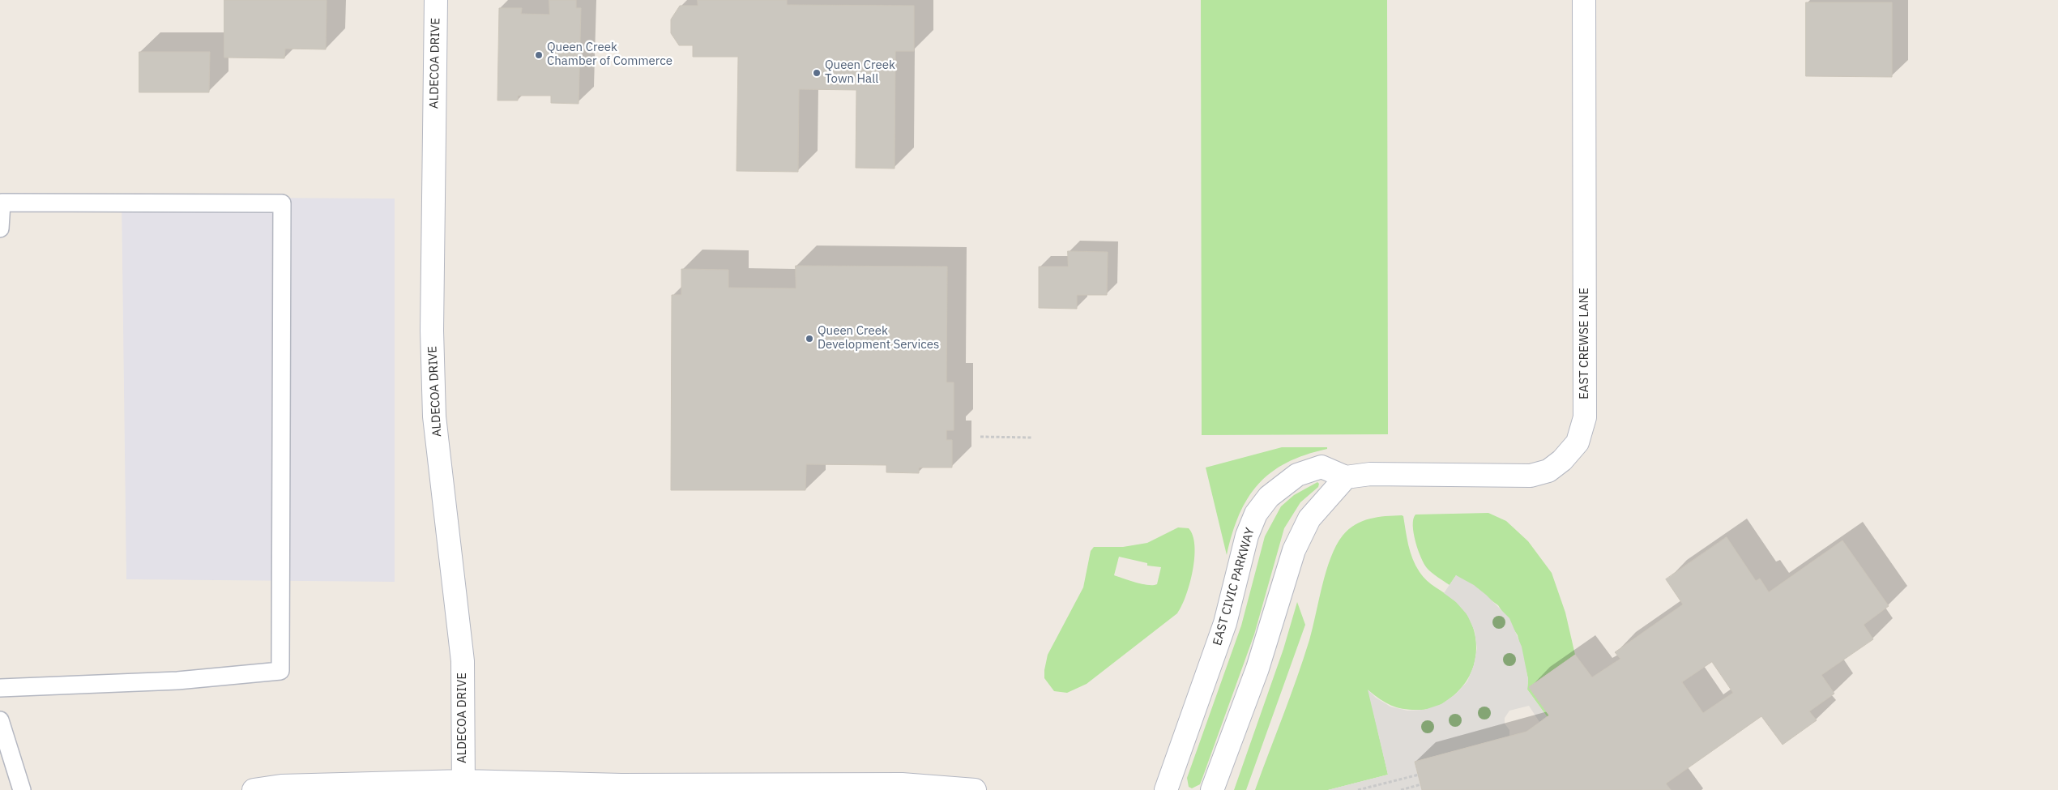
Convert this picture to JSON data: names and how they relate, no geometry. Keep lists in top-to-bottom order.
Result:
{
  "streets": {
    "street": ["ALDECOA DRIVE", "EAST CREWSE LANE", "EAST CIVIC PARKWAY"]
  },
  "crossings": [
    ["EAST CREWSE LANE", "EAST CIVIC PARKWAY"]
  ],
  "places": ["Queen Creek Chamber of Commerce", "Queen Creek Town Hall", "Queen Creek Development Services"]
}
